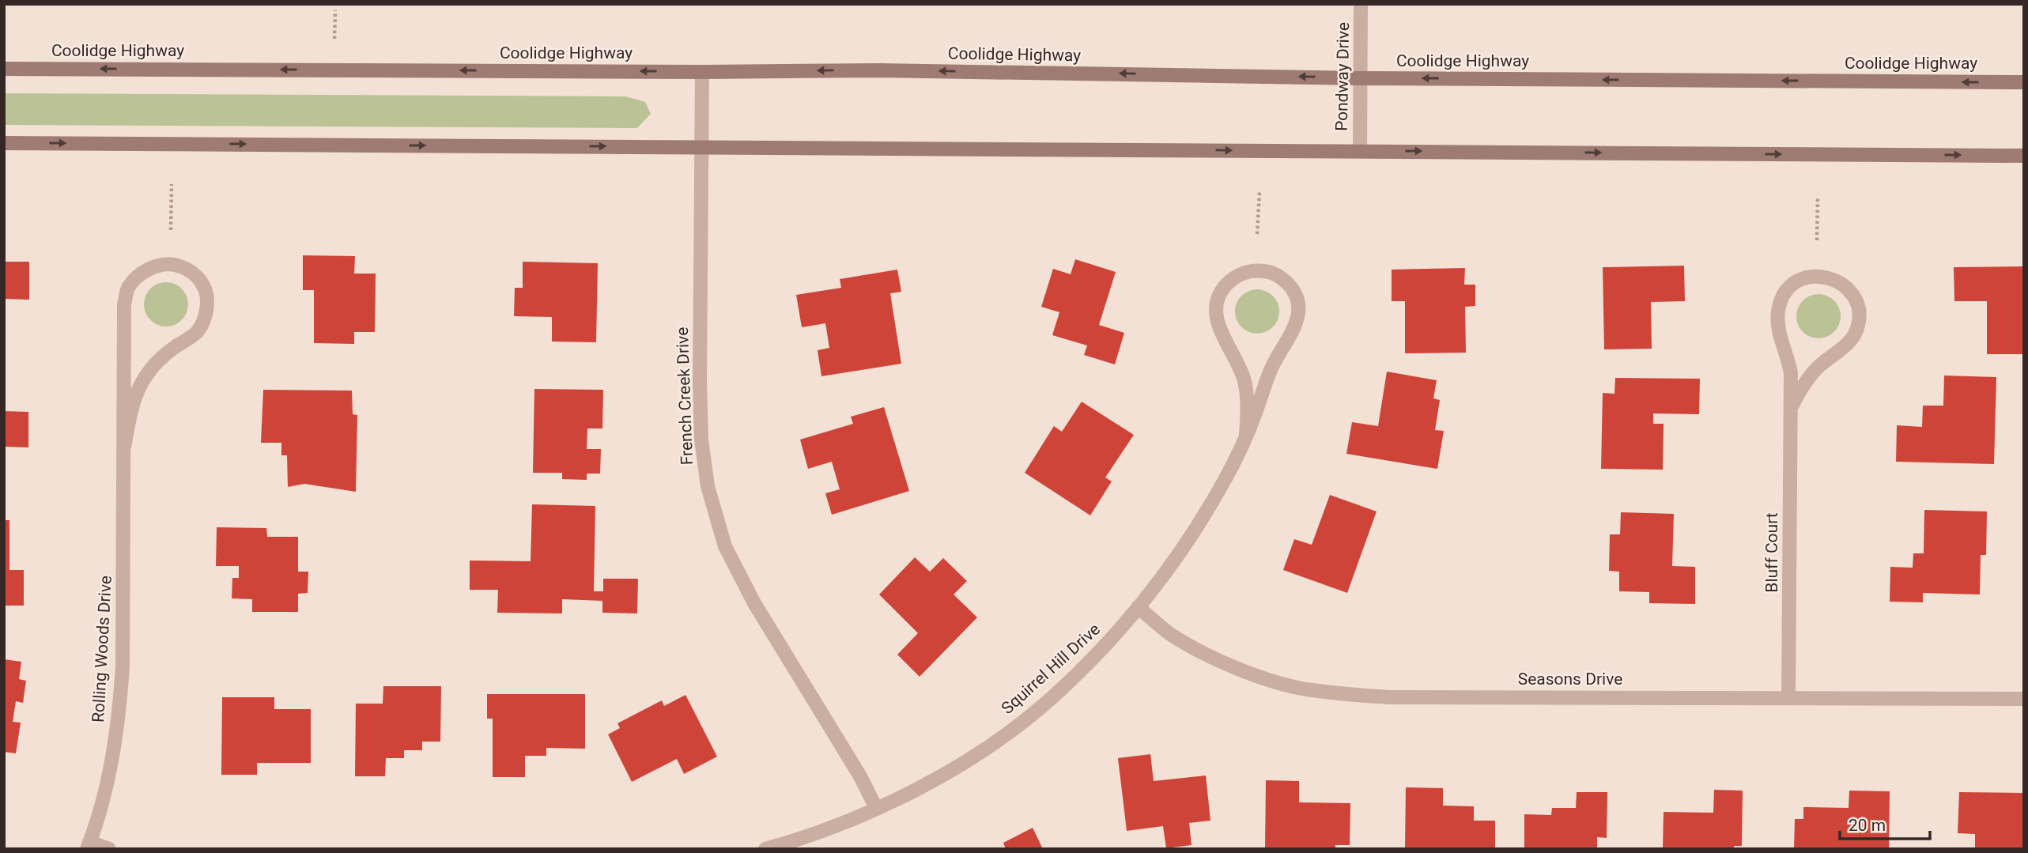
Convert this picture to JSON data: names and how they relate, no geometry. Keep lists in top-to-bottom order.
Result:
{
  "streets": {
    "main road": ["Coolidge Highway"],
    "street": [
      "Pondway Drive",
      "French Creek Drive",
      "Bluff Court",
      "Rolling Woods Drive",
      "Squirrel Hill Drive",
      "Seasons Drive"
    ]
  },
  "crossings": [
    ["Coolidge Highway", "Pondway Drive"],
    ["Coolidge Highway", "French Creek Drive"],
    ["French Creek Drive", "Squirrel Hill Drive"],
    ["Bluff Court", "Seasons Drive"],
    ["Squirrel Hill Drive", "Seasons Drive"]
  ],
  "scale_bar": "20 m"
}
